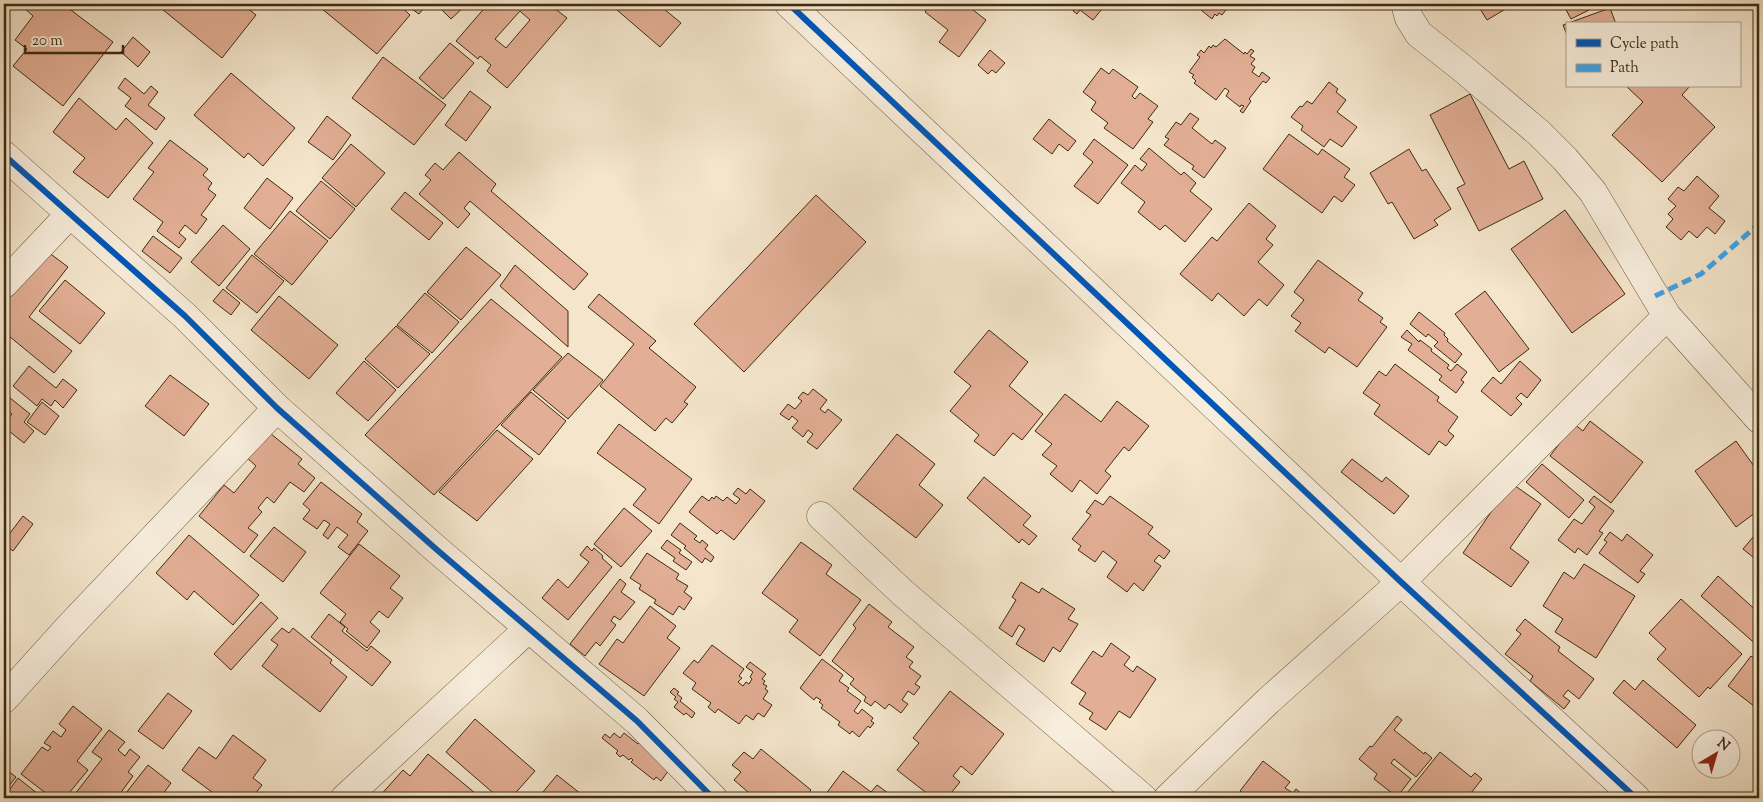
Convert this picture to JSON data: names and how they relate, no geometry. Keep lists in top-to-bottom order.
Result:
{
  "legend": ["Cycle path", "Path"],
  "scale_bar": "20 m",
  "north": "top right"
}
